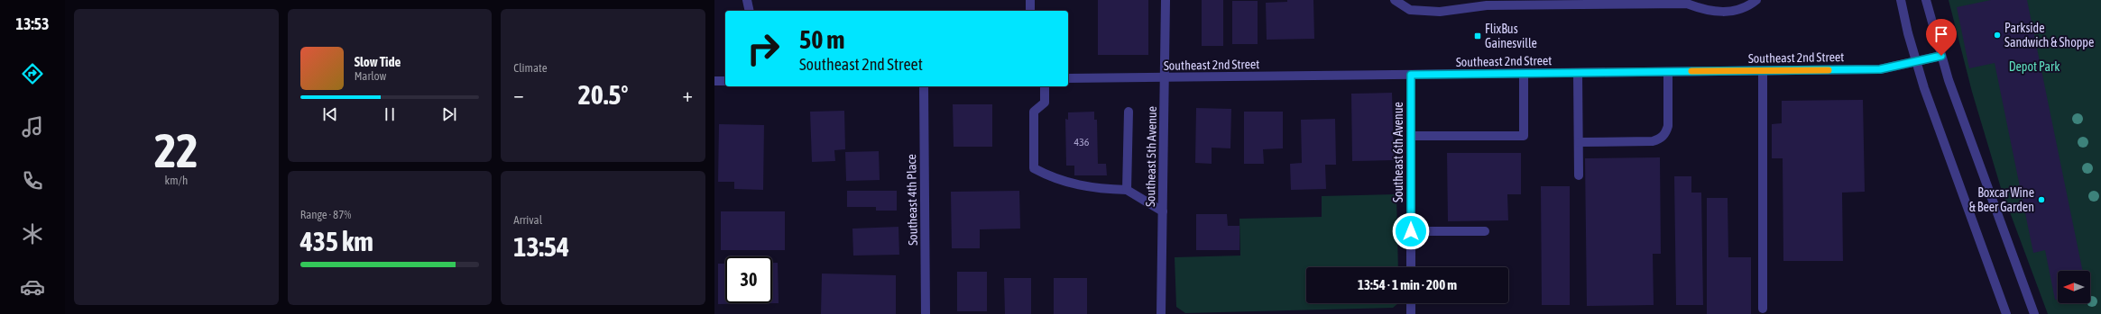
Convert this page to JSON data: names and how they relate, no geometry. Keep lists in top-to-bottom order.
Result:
{
  "streets": {
    "street": [
      "Southeast 2nd Street",
      "Southeast 6th Avenue",
      "Southeast 5th Avenue",
      "Southeast 4th Place"
    ]
  },
  "crossings": [
    ["Southeast 2nd Street", "Southeast 6th Avenue"],
    ["Southeast 2nd Street", "Southeast 5th Avenue"]
  ],
  "parks": ["Depot Park"],
  "places": {
    "other": ["Parkside Sandwich & Shoppe", "Boxcar Wine & Beer Garden"],
    "transit": ["FlixBus Gainesville"]
  },
  "house_numbers": ["436"],
  "north": "left",
  "page": {
    "tabs": "13:53",
    "tile": [
      ["22", "km/h"],
      "Climate",
      ["Range · 87%", "435 km"],
      ["Arrival", "13:54"]
    ],
    "turn": ["50 m", "Southeast 2nd Street"],
    "song": ["Slow Tide", "Marlow"],
    "heat": ["−", "20.5°", "+"],
    "limit": "30",
    "trip": "13:54 · 1 min · 200 m"
  }
}
